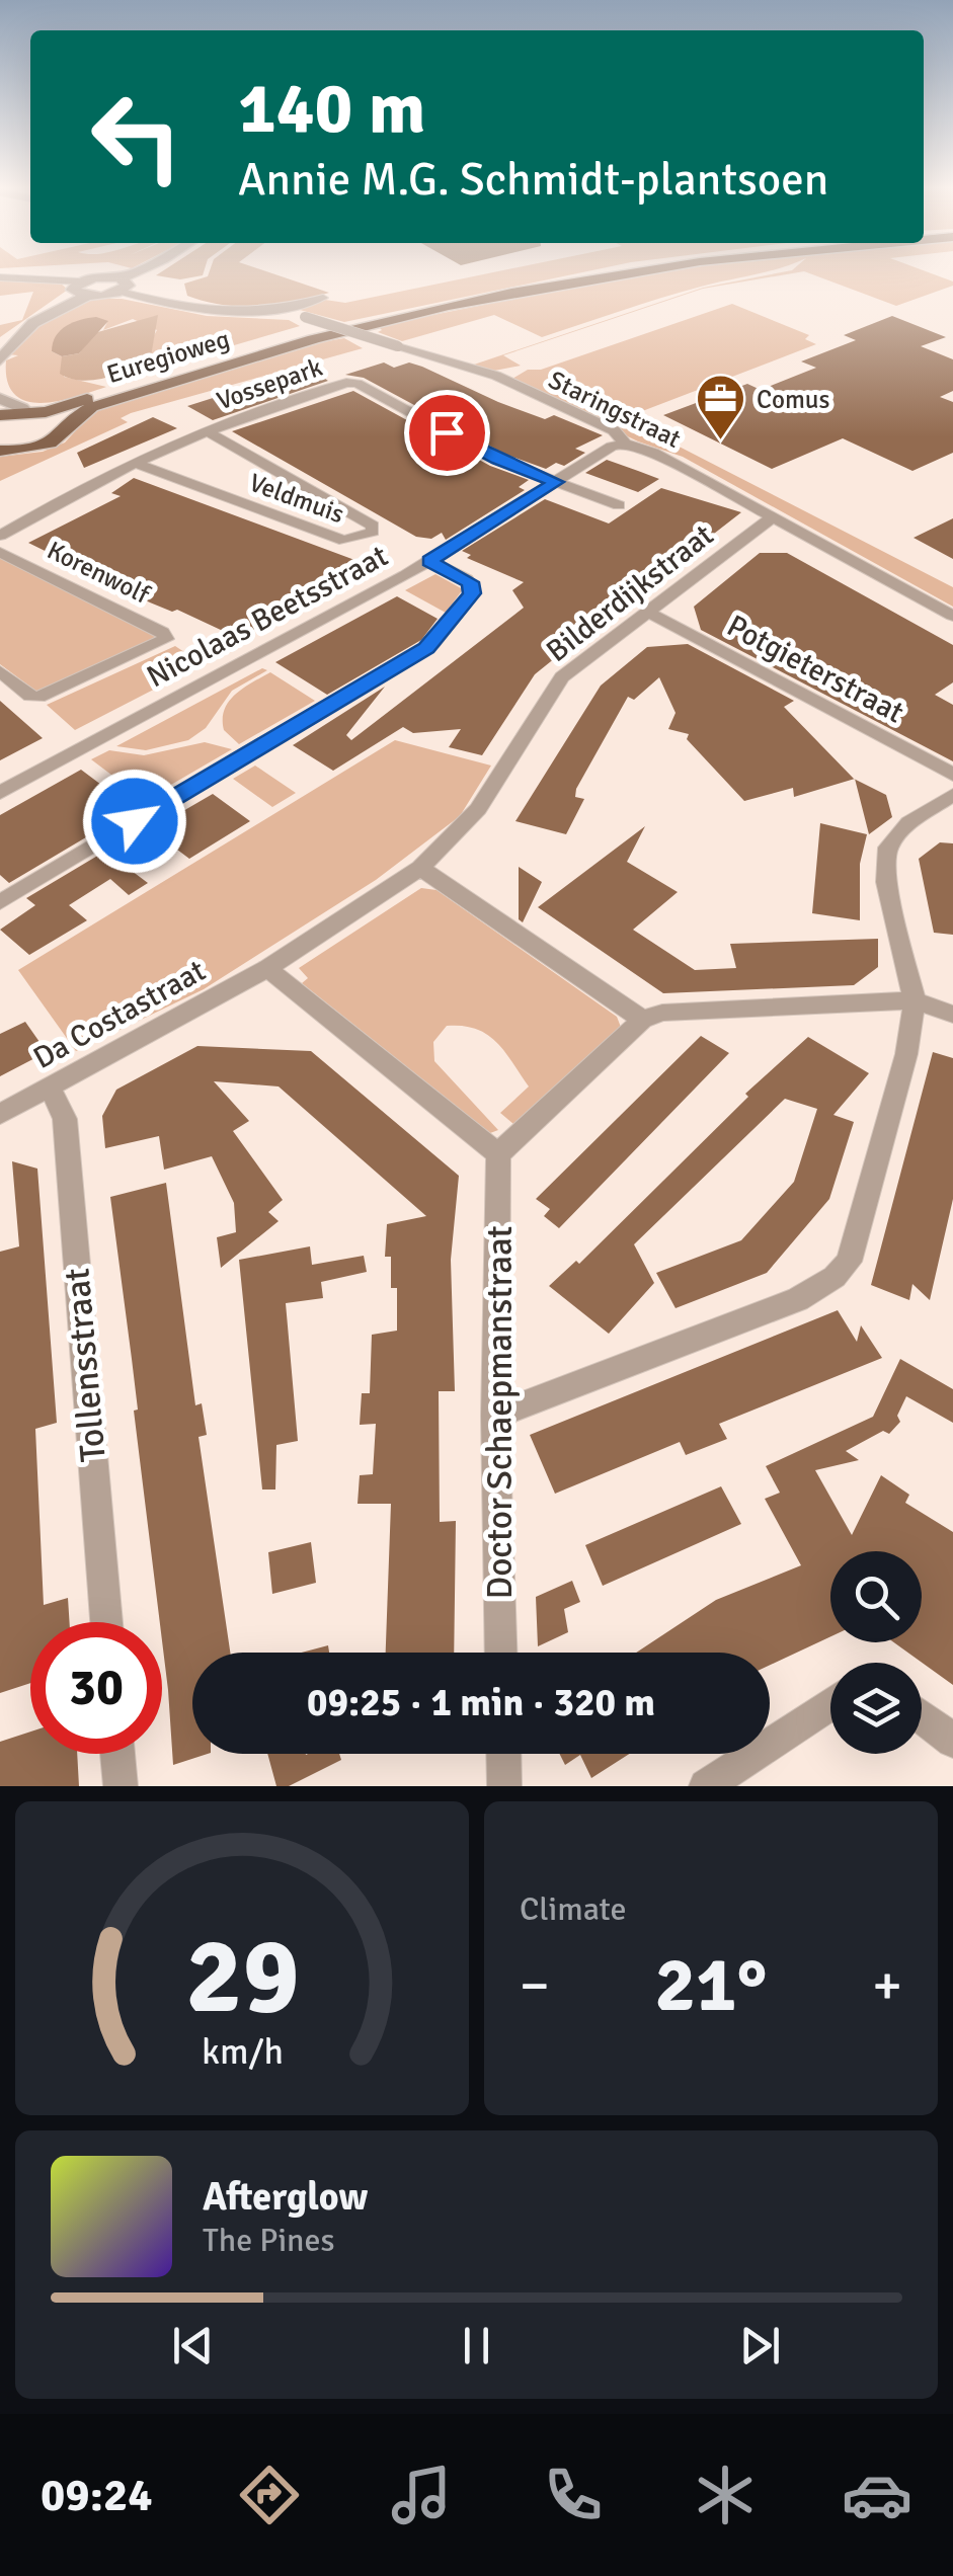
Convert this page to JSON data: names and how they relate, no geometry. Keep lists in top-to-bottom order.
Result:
{
  "streets": {
    "main road": ["Euregioweg"],
    "street": [
      "Vossepark",
      "Staringstraat",
      "Veldmuis",
      "Korenwolf",
      "Bilderdijkstraat",
      "Nicolaas Beetsstraat",
      "Potgieterstraat",
      "Da Costastraat",
      "Tollensstraat",
      "Doctor Schaepmanstraat"
    ]
  },
  "crossings": [
    ["Vossepark", "Veldmuis"],
    ["Vossepark", "Nicolaas Beetsstraat"],
    ["Staringstraat", "Bilderdijkstraat"],
    ["Staringstraat", "Nicolaas Beetsstraat"],
    ["Bilderdijkstraat", "Potgieterstraat"],
    ["Bilderdijkstraat", "Da Costastraat"],
    ["Da Costastraat", "Tollensstraat"]
  ],
  "places": {
    "office": ["Comus"]
  },
  "page": {
    "turn": ["140 m", "Annie M.G. Schmidt-plantsoen"],
    "limit": "30",
    "trip": "09:25 · 1 min · 320 m",
    "tile": "Climate",
    "heat": ["−", "21°", "+"],
    "song": ["Afterglow", "The Pines"],
    "tabs": "09:24",
    "gauge": ["29", "km/h"]
  }
}
